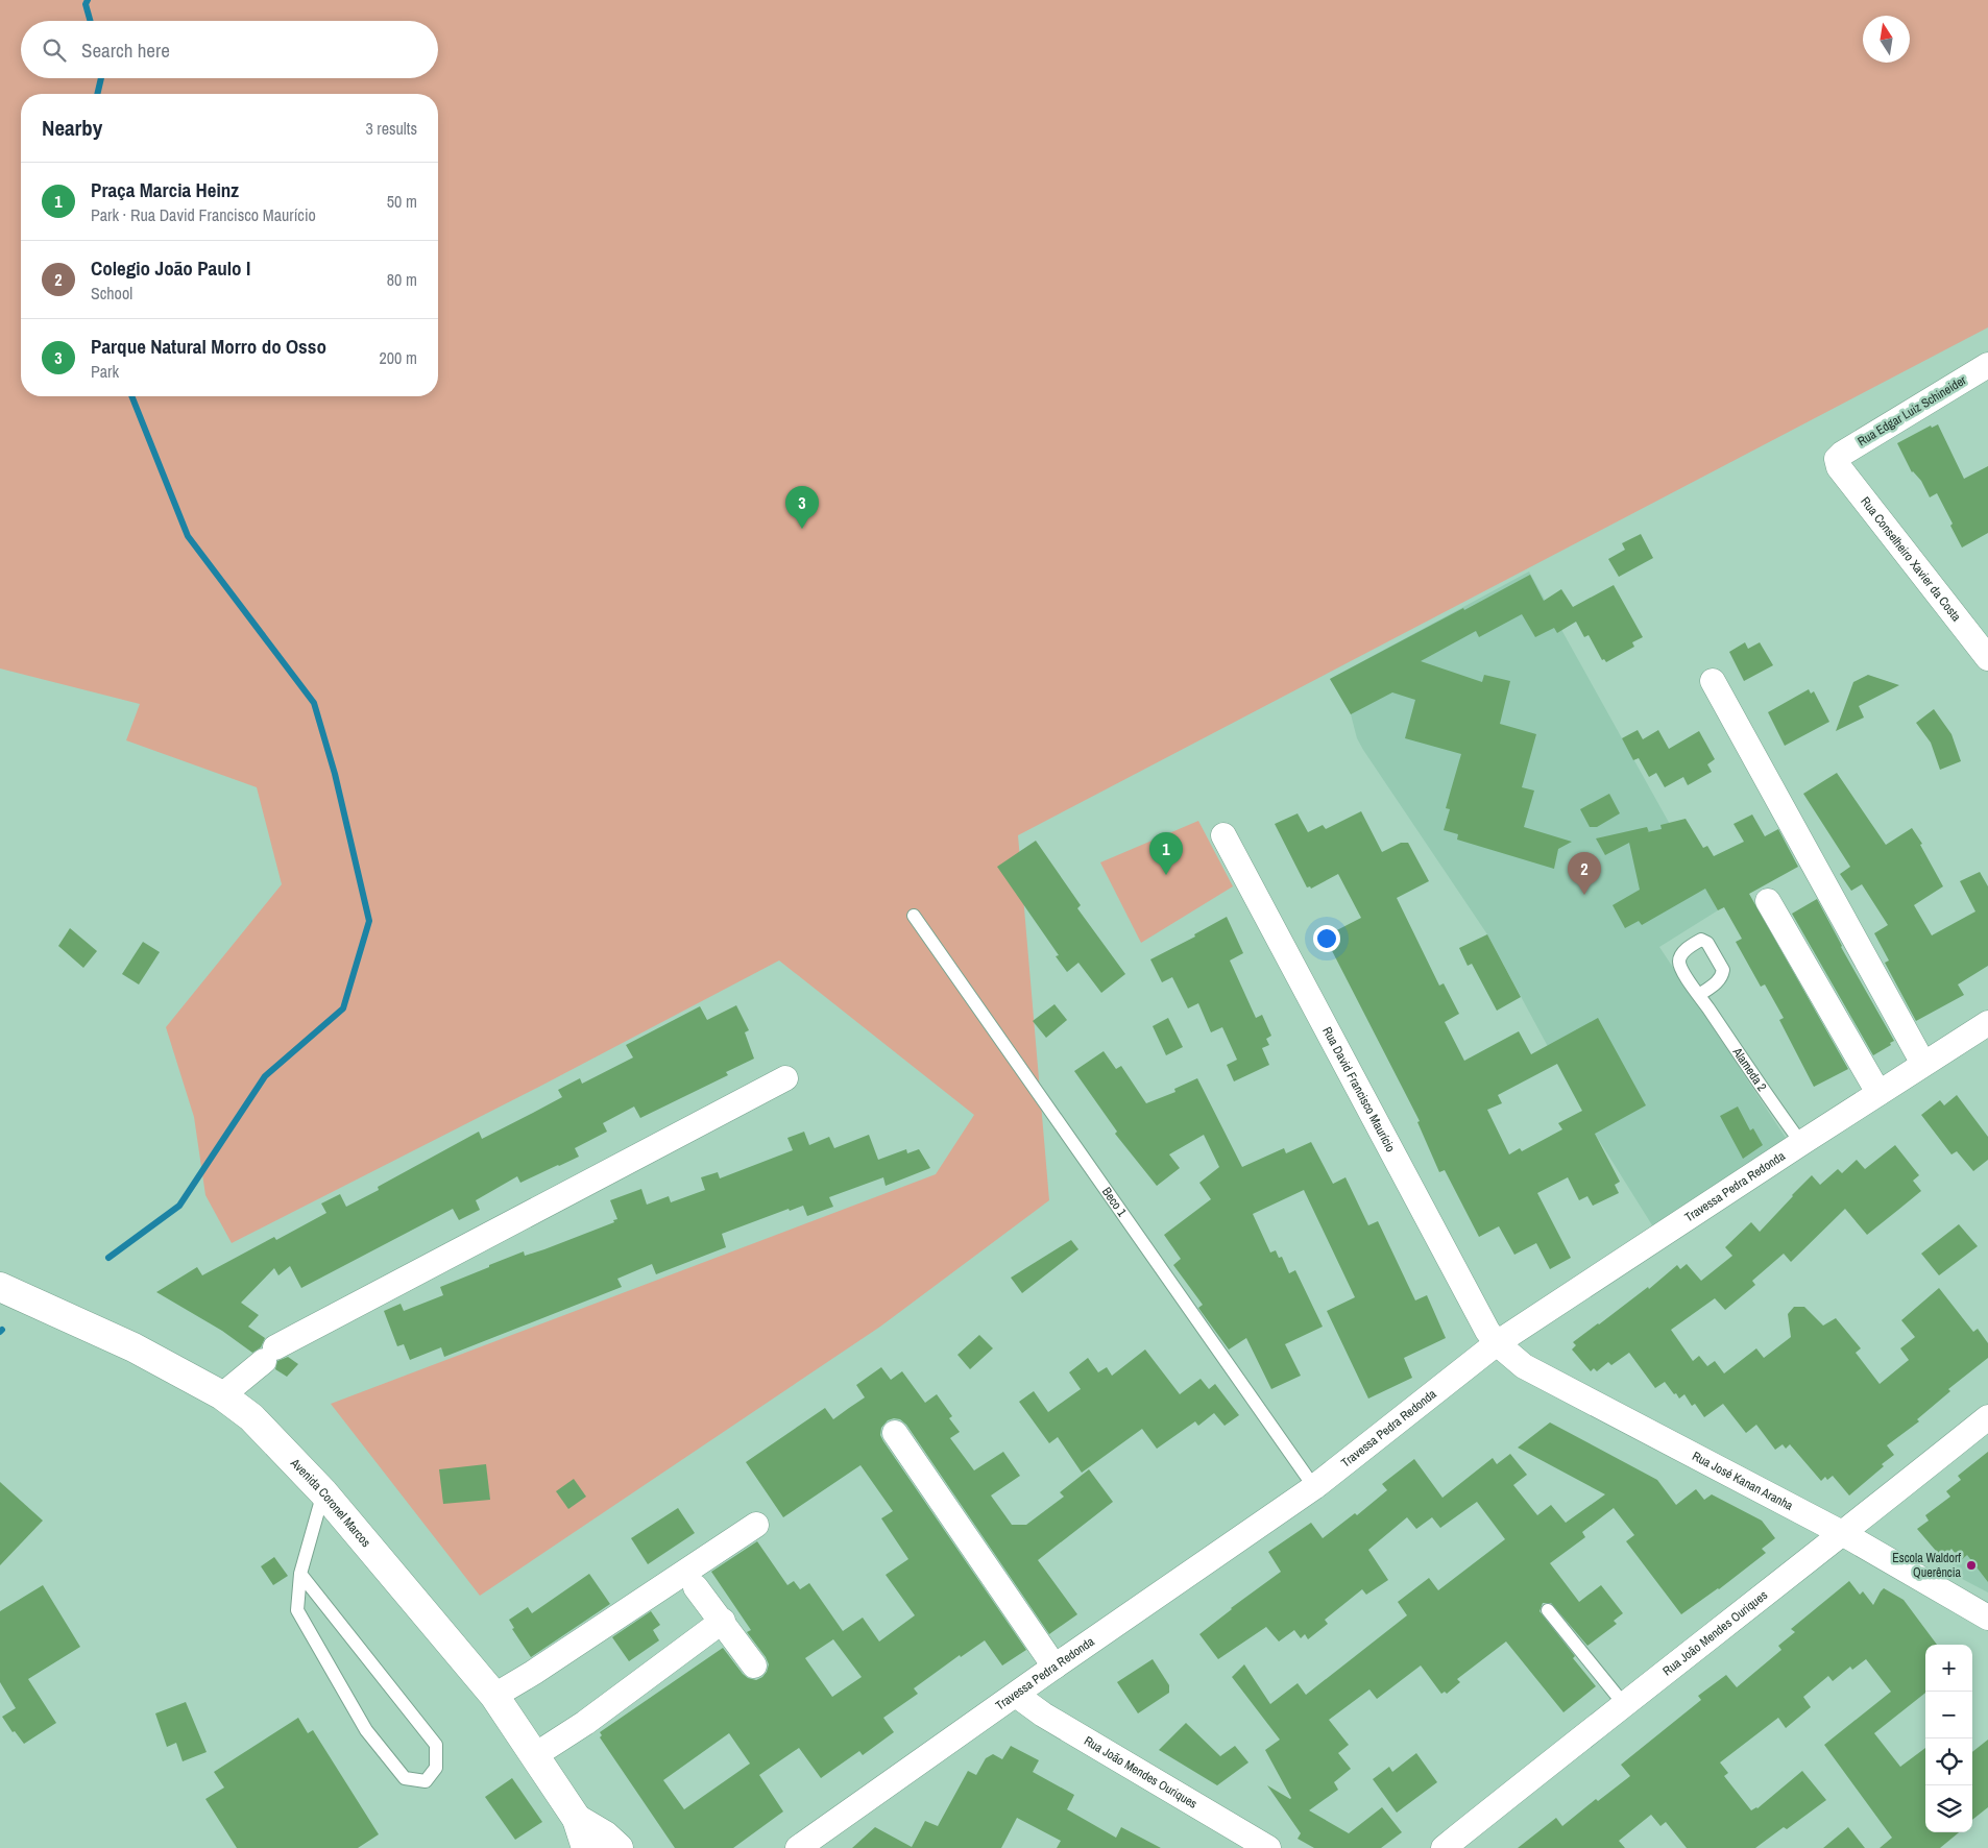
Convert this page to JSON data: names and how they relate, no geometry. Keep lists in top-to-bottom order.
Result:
{
  "streets": {
    "main road": ["Avenida Coronel Marcos"],
    "street": [
      "Rua Edgar Luiz Schineider",
      "Rua Conselheiro Xavier da Costa",
      "Rua David Francisco Maurício",
      "Travessa Pedra Redonda",
      "Rua José Kanan Aranha",
      "Rua João Mendes Ouriques"
    ],
    "lane": ["Alameda 2", "Beco 1"]
  },
  "crossings": [
    ["Rua Edgar Luiz Schineider", "Rua Conselheiro Xavier da Costa"],
    ["Alameda 2", "Travessa Pedra Redonda"],
    ["Rua David Francisco Maurício", "Travessa Pedra Redonda"],
    ["Rua David Francisco Maurício", "Rua José Kanan Aranha"],
    ["Travessa Pedra Redonda", "Beco 1"],
    ["Travessa Pedra Redonda", "Rua José Kanan Aranha"],
    ["Travessa Pedra Redonda", "Rua João Mendes Ouriques"],
    ["Rua José Kanan Aranha", "Rua João Mendes Ouriques"]
  ],
  "places": ["Escola Waldorf Querência"],
  "north": "top",
  "page": {
    "search": "Search here",
    "heading": ["Nearby", "3 results"],
    "list": [
      {
        "mark": "1",
        "name": "Praça Marcia Heinz",
        "note": "Park · Rua David Francisco Maurício",
        "value": "50 m"
      },
      {
        "mark": "2",
        "name": "Colegio João Paulo I",
        "note": "School",
        "value": "80 m"
      },
      {
        "mark": "3",
        "name": "Parque Natural Morro do Osso",
        "note": "Park",
        "value": "200 m"
      }
    ],
    "pins": ["3", "1", "2"],
    "map_buttons": ["+", "−"]
  }
}
